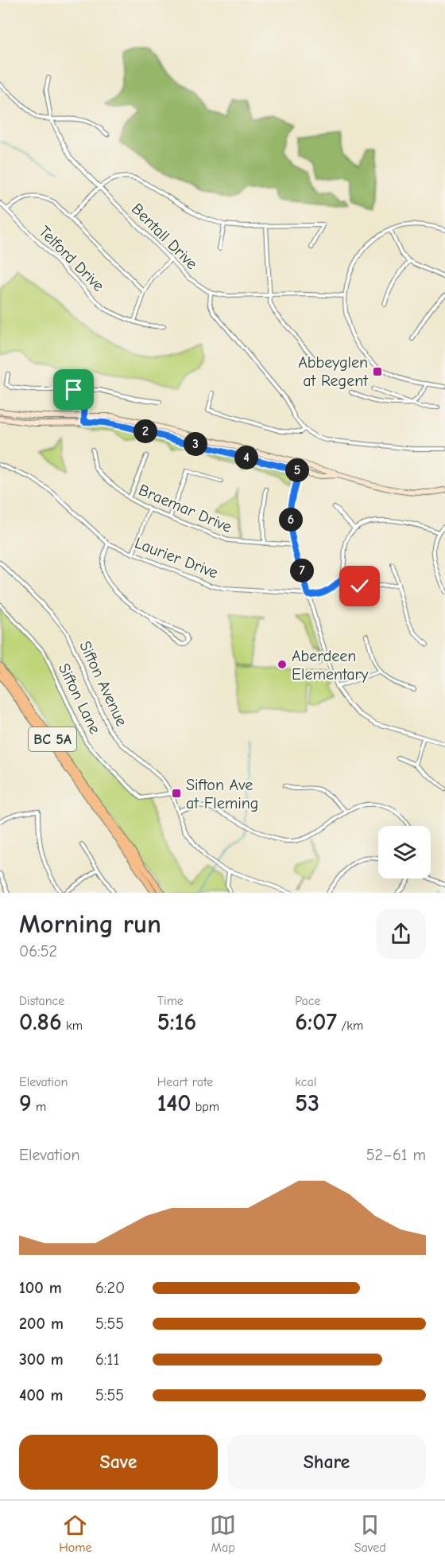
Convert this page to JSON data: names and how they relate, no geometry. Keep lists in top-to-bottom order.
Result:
{
  "streets": {
    "main road": ["BC 5A"],
    "street": [
      "Bentall Drive",
      "Telford Drive",
      "Braemar Drive",
      "Laurier Drive",
      "Sifton Avenue",
      "Sifton Lane"
    ]
  },
  "crossings": [
    ["Sifton Avenue", "Sifton Lane"]
  ],
  "places": {
    "transit": ["Abbeyglen at Regent", "Sifton Ave at Fleming"],
    "other": ["Aberdeen Elementary"]
  },
  "page": {
    "pins": [
      "2",
      "3",
      "4",
      "5",
      "6",
      "7"
    ],
    "heading": ["Morning run", "06:52"],
    "stats": [
      ["Distance", "0.86 km"],
      ["Time", "5:16"],
      ["Pace", "6:07 /km"],
      ["Elevation", "9 m"],
      ["Heart rate", "140 bpm"],
      ["kcal", "53"]
    ],
    "chart": ["Elevation", "52–61 m"],
    "list": [
      {
        "name": "100 m",
        "note": "6:20"
      },
      {
        "name": "200 m",
        "note": "5:55"
      },
      {
        "name": "300 m",
        "note": "6:11"
      },
      {
        "name": "400 m",
        "note": "5:55"
      }
    ],
    "buttons": ["Save", "Share"],
    "tabs": ["Home", "Map", "Saved"]
  }
}
